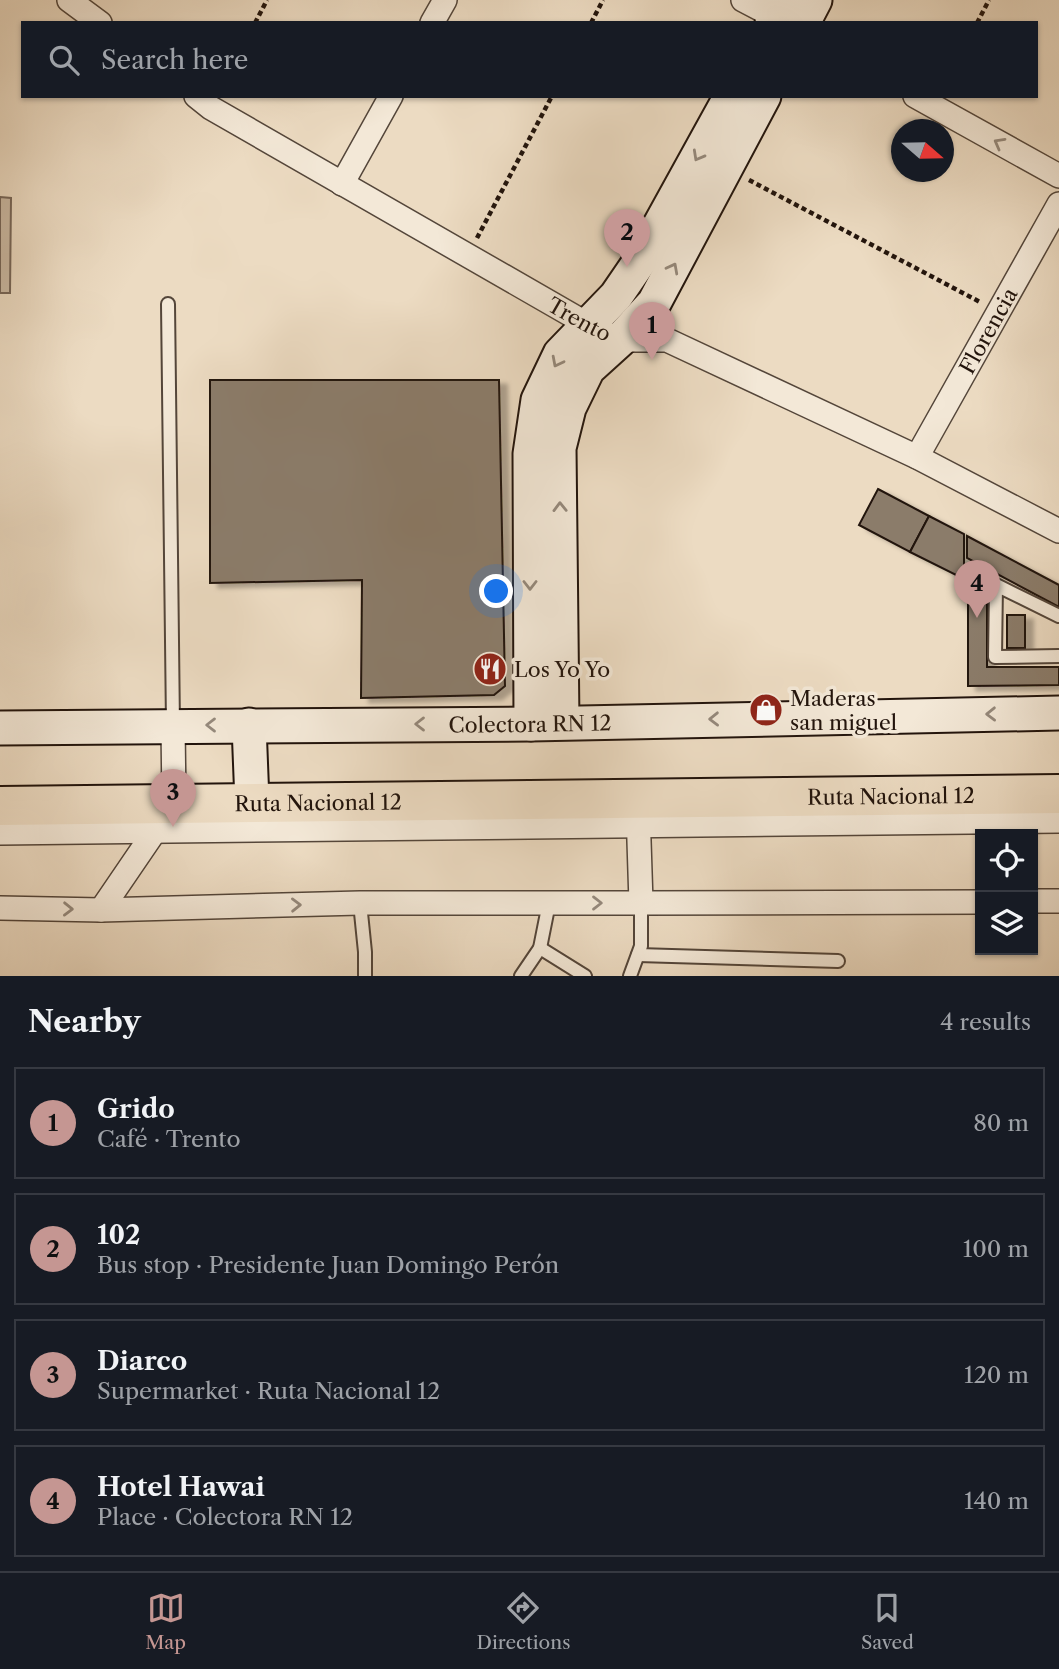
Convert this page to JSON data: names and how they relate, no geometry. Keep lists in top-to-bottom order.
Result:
{
  "streets": {
    "highway": ["Ruta Nacional 12"],
    "main road": ["Colectora RN 12"],
    "street": ["Trento", "Florencia"]
  },
  "crossings": [
    ["Trento", "Florencia"]
  ],
  "one_way": ["Colectora RN 12"],
  "places": {
    "restaurant": ["Los Yo Yo"],
    "shop": ["Maderas san miguel"]
  },
  "north": "right",
  "page": {
    "search": "Search here",
    "pins": [
      "2",
      "1",
      "4",
      "3"
    ],
    "heading": ["Nearby", "4 results"],
    "list": [
      {
        "mark": "1",
        "name": "Grido",
        "note": "Café · Trento",
        "value": "80 m"
      },
      {
        "mark": "2",
        "name": "102",
        "note": "Bus stop · Presidente Juan Domingo Perón",
        "value": "100 m"
      },
      {
        "mark": "3",
        "name": "Diarco",
        "note": "Supermarket · Ruta Nacional 12",
        "value": "120 m"
      },
      {
        "mark": "4",
        "name": "Hotel Hawai",
        "note": "Place · Colectora RN 12",
        "value": "140 m"
      }
    ],
    "nav": ["Map", "Directions", "Saved"]
  }
}
